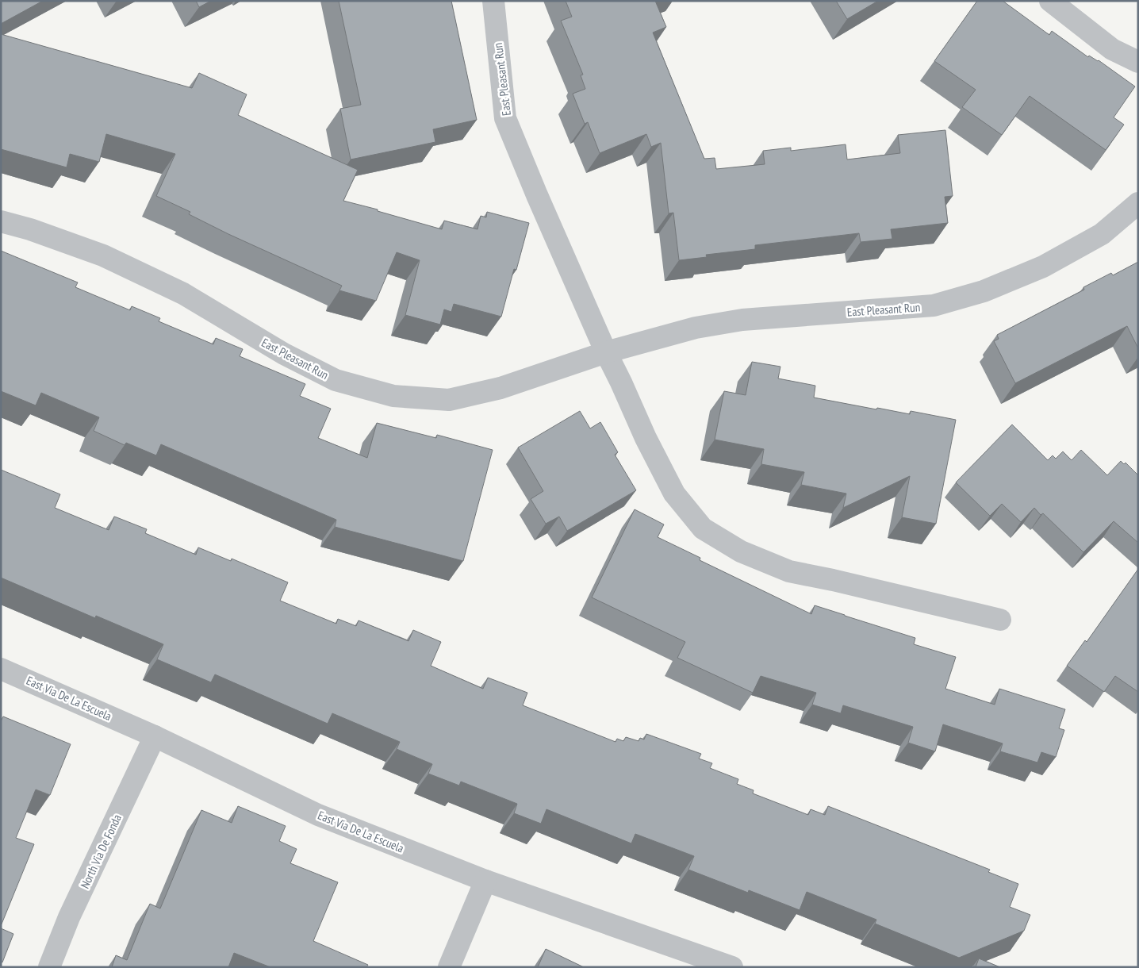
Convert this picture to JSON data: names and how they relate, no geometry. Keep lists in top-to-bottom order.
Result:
{
  "streets": {
    "street": ["East Pleasant Run", "East Via De La Escuela", "North Via De Fonda"]
  },
  "crossings": [
    ["East Via De La Escuela", "North Via De Fonda"]
  ]
}
